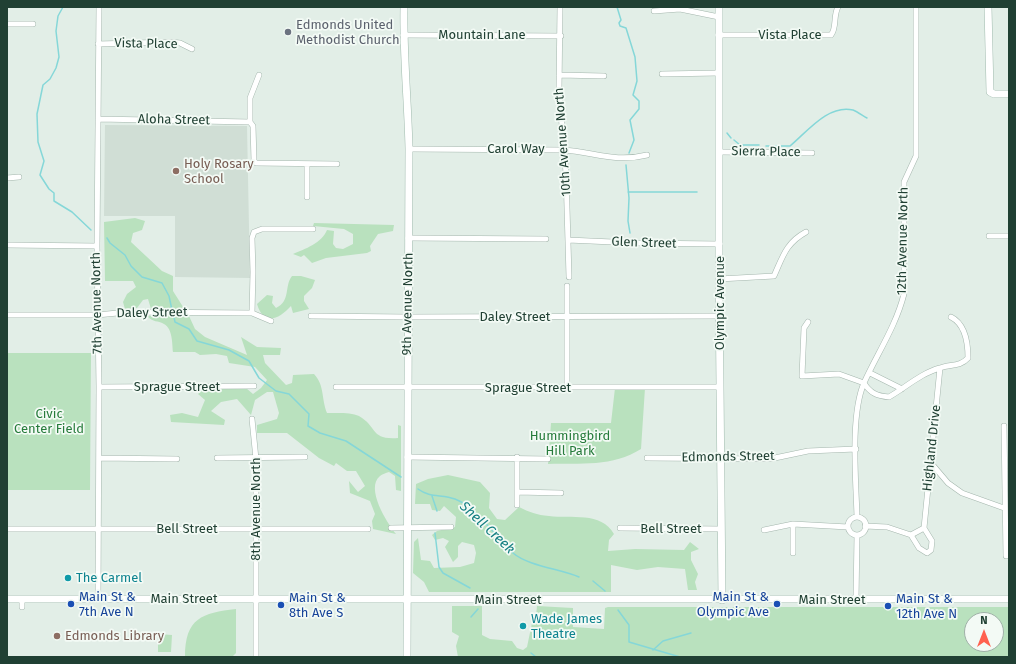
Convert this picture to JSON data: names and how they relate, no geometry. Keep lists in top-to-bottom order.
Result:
{
  "streets": {
    "street": [
      "Mountain Lane",
      "Vista Place",
      "Aloha Street",
      "10th Avenue North",
      "Carol Way",
      "Sierra Place",
      "12th Avenue North",
      "Glen Street",
      "7th Avenue North",
      "Olympic Avenue",
      "9th Avenue North",
      "Daley Street",
      "Sprague Street",
      "Highland Drive",
      "Edmonds Street",
      "8th Avenue North",
      "Bell Street",
      "Main Street"
    ]
  },
  "crossings": [
    ["Mountain Lane", "10th Avenue North"],
    ["Mountain Lane", "9th Avenue North"],
    ["Vista Place", "7th Avenue North"],
    ["Vista Place", "Olympic Avenue"],
    ["Aloha Street", "7th Avenue North"],
    ["10th Avenue North", "Carol Way"],
    ["10th Avenue North", "Glen Street"],
    ["Carol Way", "9th Avenue North"],
    ["Sierra Place", "Olympic Avenue"],
    ["12th Avenue North", "Edmonds Street"],
    ["Glen Street", "Olympic Avenue"],
    ["7th Avenue North", "Daley Street"],
    ["7th Avenue North", "Sprague Street"],
    ["7th Avenue North", "Bell Street"],
    ["7th Avenue North", "Main Street"],
    ["Olympic Avenue", "Daley Street"],
    ["Olympic Avenue", "Sprague Street"],
    ["Olympic Avenue", "Edmonds Street"],
    ["Olympic Avenue", "Bell Street"],
    ["Olympic Avenue", "Main Street"],
    ["9th Avenue North", "Daley Street"],
    ["9th Avenue North", "Sprague Street"],
    ["9th Avenue North", "Main Street"],
    ["8th Avenue North", "Bell Street"],
    ["8th Avenue North", "Main Street"]
  ],
  "water": ["Shell Creek"],
  "parks": ["Civic Center Field", "Hummingbird Hill Park"],
  "places": [
    "Edmonds United Methodist Church",
    "Holy Rosary School",
    "The Carmel",
    "Main St & 7th Ave N",
    "Main St & Olympic Ave",
    "Main St & 8th Ave S",
    "Main St & 12th Ave N",
    "Wade James Theatre",
    "Edmonds Library"
  ],
  "north": "top"
}
